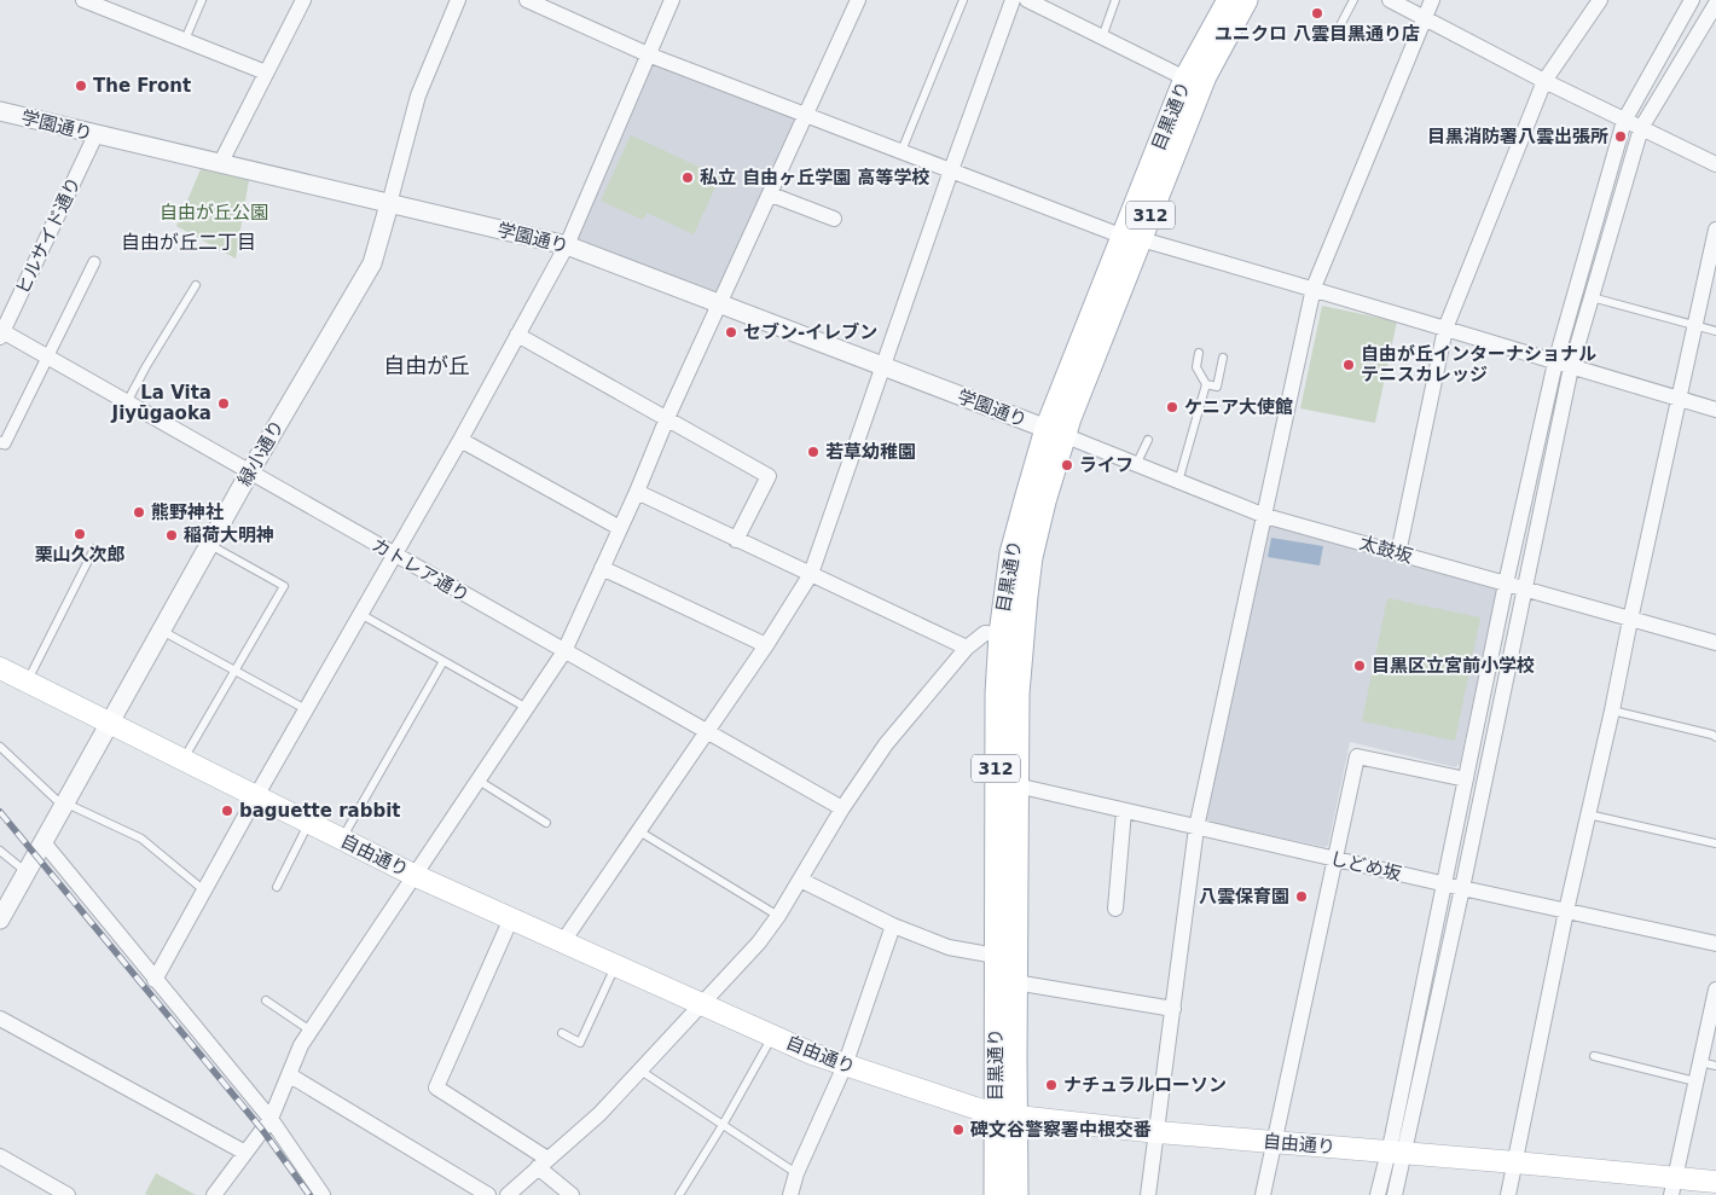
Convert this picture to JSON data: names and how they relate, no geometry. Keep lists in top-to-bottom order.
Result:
{
  "streets": {
    "main road": ["目黒通り", "312", "自由通り"],
    "street": [
      "学園通り",
      "ヒルサイド通り",
      "緑小通り",
      "太鼓坂",
      "カトレア通り",
      "しどめ坂"
    ]
  },
  "crossings": [
    ["目黒通り", "学園通り"],
    ["目黒通り", "太鼓坂"],
    ["目黒通り", "自由通り"],
    ["目黒通り", "しどめ坂"],
    ["学園通り", "ヒルサイド通り"],
    ["学園通り", "緑小通り"],
    ["学園通り", "太鼓坂"],
    ["ヒルサイド通り", "カトレア通り"],
    ["緑小通り", "カトレア通り"],
    ["緑小通り", "自由通り"]
  ],
  "districts": ["自由が丘二丁目", "自由が丘"],
  "parks": ["自由が丘公園"],
  "places": [
    "ユニクロ 八雲目黒通り店",
    "The Front",
    "目黒消防署八雲出張所",
    "私立 自由ヶ丘学園 高等学校",
    "セブン-イレブン",
    "自由が丘インターナショナル テニスカレッジ",
    "La Vita Jiyūgaoka",
    "ケニア大使館",
    "若草幼稚園",
    "ライフ",
    "熊野神社",
    "栗山久次郎",
    "稲荷大明神",
    "目黒区立宮前小学校",
    "baguette rabbit",
    "八雲保育園",
    "ナチュラルローソン",
    "碑文谷警察署中根交番"
  ]
}
